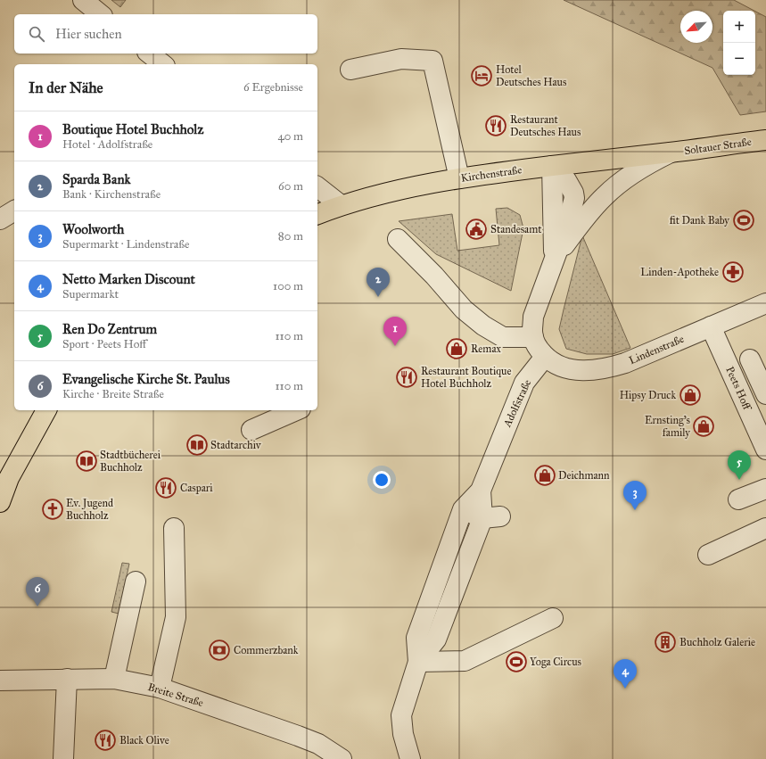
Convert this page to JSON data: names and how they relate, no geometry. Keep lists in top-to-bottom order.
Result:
{
  "streets": {
    "main road": ["Soltauer Straße", "Kirchenstraße"],
    "street": [
      "Lindenstraße",
      "Peets Hoff",
      "Adolfstraße",
      "Breite Straße"
    ]
  },
  "crossings": [
    ["Soltauer Straße", "Kirchenstraße"],
    ["Lindenstraße", "Peets Hoff"],
    ["Lindenstraße", "Adolfstraße"]
  ],
  "places": {
    "hotel": ["Hotel Deutsches Haus"],
    "restaurant": [
      "Restaurant Deutsches Haus",
      "Restaurant Boutique Hotel Buchholz",
      "Caspari",
      "Black Olive"
    ],
    "sports": ["fit Dank Baby", "Yoga Circus"],
    "public building": ["Standesamt"],
    "pharmacy": ["Linden-Apotheke"],
    "shop": [
      "Remax",
      "Hipsy Druck",
      "Ernsting's family",
      "Deichmann"
    ],
    "library": ["Stadtarchiv", "Stadtbücherei Buchholz"],
    "church": ["Ev. Jugend Buchholz"],
    "building": ["Buchholz Galerie"],
    "bank": ["Commerzbank"]
  },
  "north": "bottom left",
  "page": {
    "map_buttons": ["+", "−"],
    "search": "Hier suchen",
    "heading": ["In der Nähe", "6 Ergebnisse"],
    "list": [
      {
        "mark": "1",
        "name": "Boutique Hotel Buchholz",
        "note": "Hotel · Adolfstraße",
        "value": "40 m"
      },
      {
        "mark": "2",
        "name": "Sparda Bank",
        "note": "Bank · Kirchenstraße",
        "value": "60 m"
      },
      {
        "mark": "3",
        "name": "Woolworth",
        "note": "Supermarkt · Lindenstraße",
        "value": "80 m"
      },
      {
        "mark": "4",
        "name": "Netto Marken Discount",
        "note": "Supermarkt",
        "value": "100 m"
      },
      {
        "mark": "5",
        "name": "Ren Do Zentrum",
        "note": "Sport · Peets Hoff",
        "value": "110 m"
      },
      {
        "mark": "6",
        "name": "Evangelische Kirche St. Paulus",
        "note": "Kirche · Breite Straße",
        "value": "110 m"
      }
    ],
    "pins": [
      "2",
      "1",
      "5",
      "3",
      "6",
      "4"
    ]
  }
}
